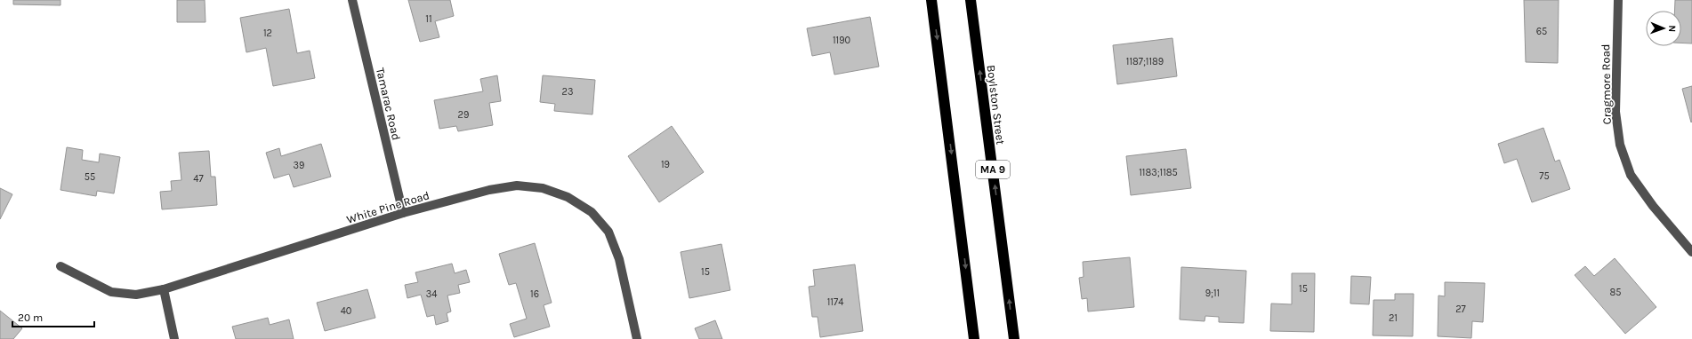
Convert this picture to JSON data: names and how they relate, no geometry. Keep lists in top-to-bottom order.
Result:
{
  "streets": {
    "highway": ["Boylston Street", "MA 9"],
    "street": ["Cragmore Road", "Tamarac Road", "White Pine Road"]
  },
  "crossings": [
    ["Tamarac Road", "White Pine Road"]
  ],
  "house_numbers": [
    "11",
    "65",
    "12",
    "1190",
    "1187;1189",
    "23",
    "29",
    "19",
    "39",
    "1183;1185",
    "75",
    "55",
    "47",
    "15",
    "15",
    "85",
    "9;11",
    "34",
    "16",
    "1174",
    "27",
    "40",
    "21"
  ],
  "scale_bar": "20 m",
  "north": "right"
}
